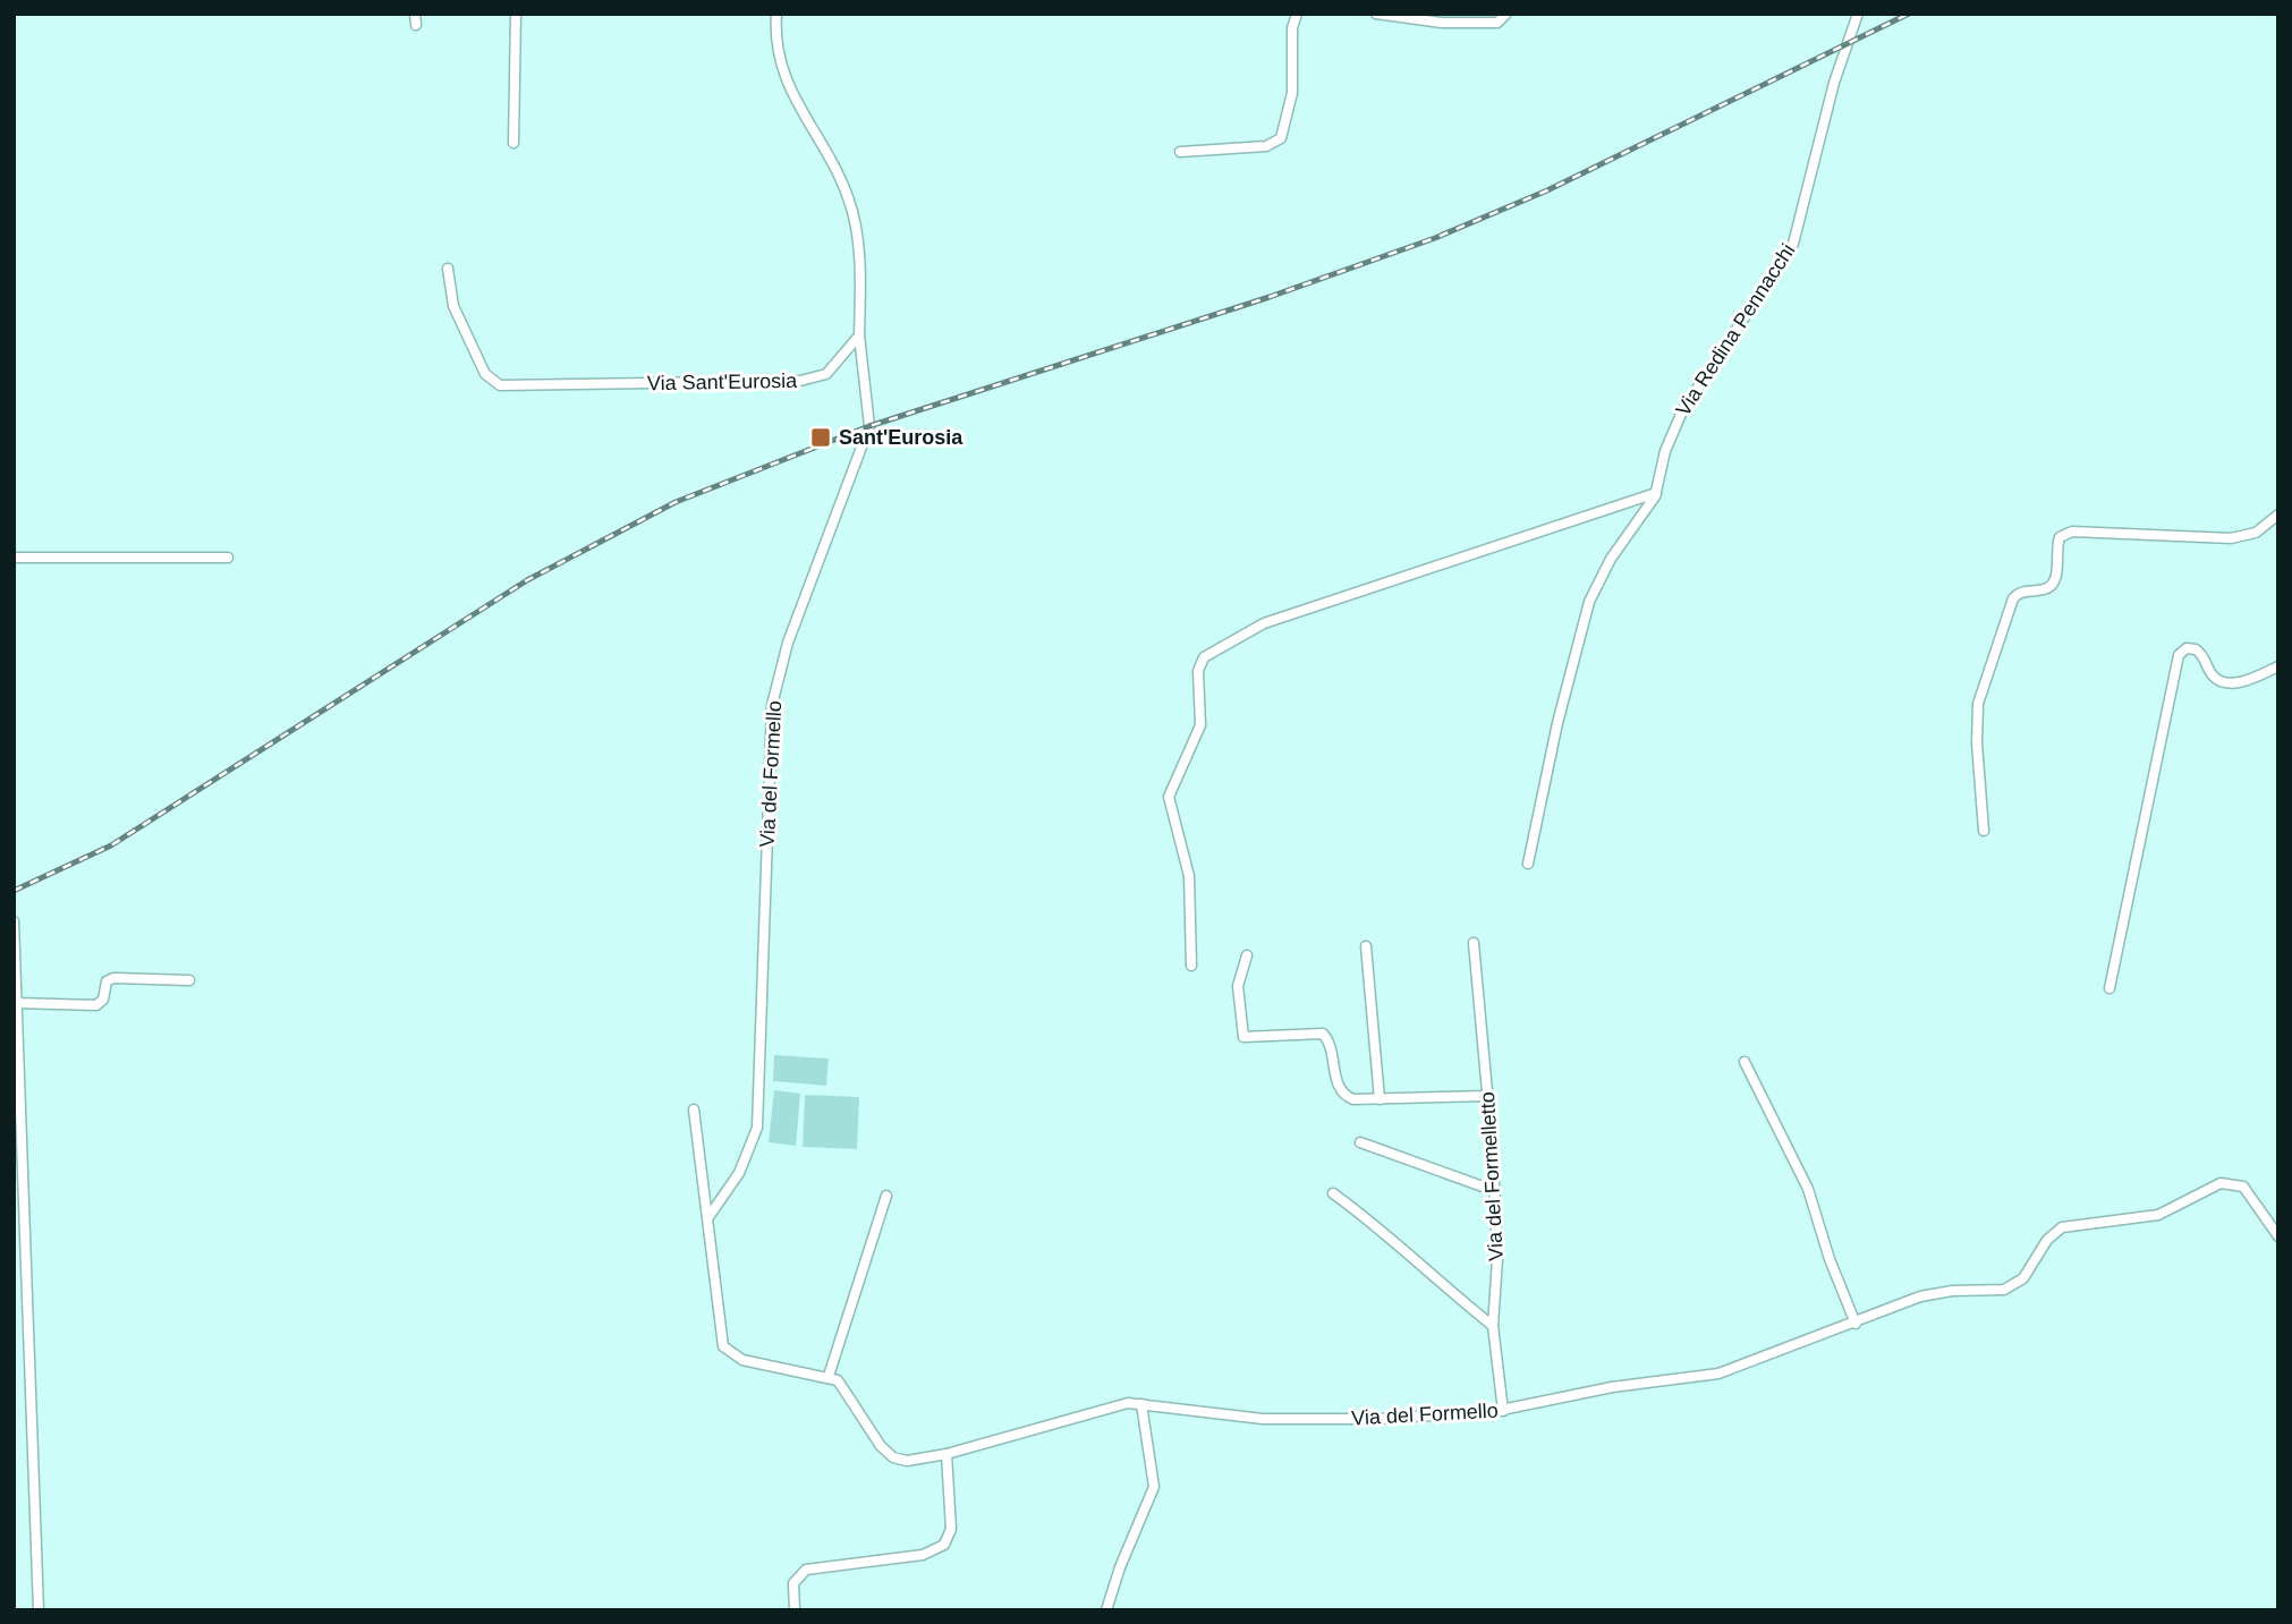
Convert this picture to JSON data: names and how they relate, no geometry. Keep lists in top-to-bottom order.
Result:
{
  "streets": {
    "street": [
      "Via Redina Pennacchi",
      "Via Sant'Eurosia",
      "Via del Formello",
      "Via del Formelletto"
    ]
  },
  "crossings": [
    ["Via Sant'Eurosia", "Via del Formello"],
    ["Via del Formello", "Via del Formelletto"]
  ],
  "places": {
    "transit": ["Sant'Eurosia"]
  }
}
